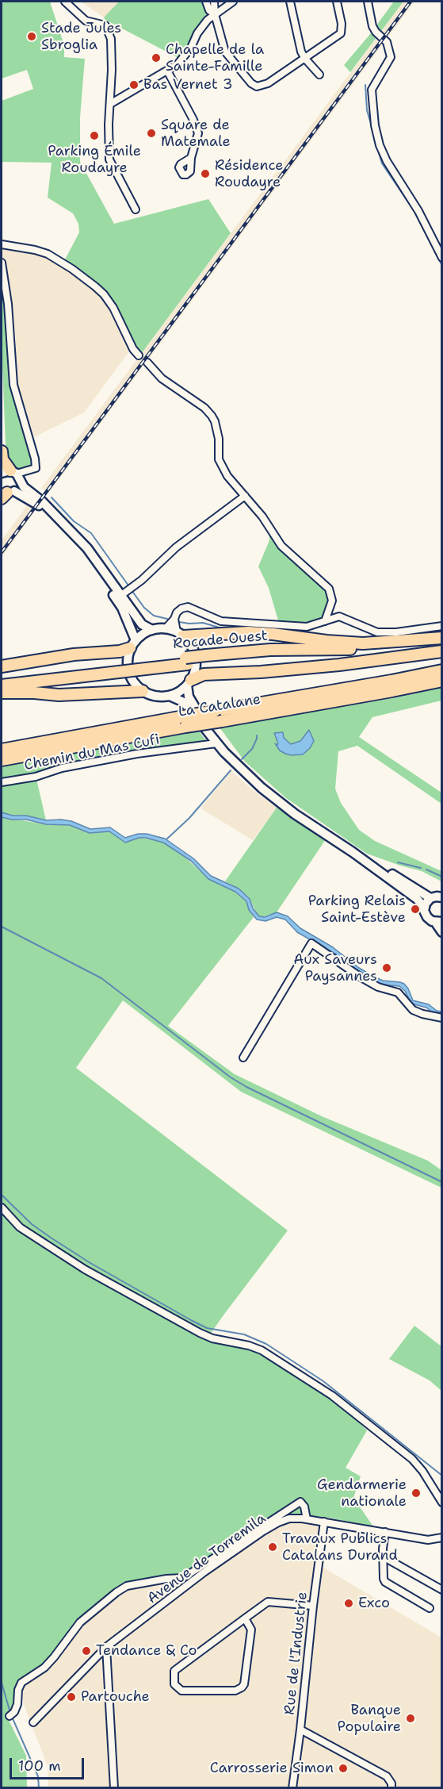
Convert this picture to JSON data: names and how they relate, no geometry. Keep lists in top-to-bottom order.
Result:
{
  "streets": {
    "highway": ["Rocade Ouest", "La Catalane"],
    "street": ["Chemin du Mas Cufi", "Avenue de Torremila", "Rue de l'Industrie"]
  },
  "crossings": [
    ["Avenue de Torremila", "Rue de l'Industrie"]
  ],
  "places": [
    "Stade Jules Sbroglia",
    "Chapelle de la Sainte-Famille",
    "Bas Vernet 3",
    "Square de Matemale",
    "Parking Émile Roudayre",
    "Résidence Roudayre",
    "Parking Relais Saint-Estève",
    "Aux Saveurs Paysannes",
    "Gendarmerie nationale",
    "Travaux Publics Catalans Durand",
    "Exco",
    "Tendance & Co",
    "Partouche",
    "Banque Populaire",
    "Carrosserie Simon"
  ],
  "scale_bar": "100 m"
}
